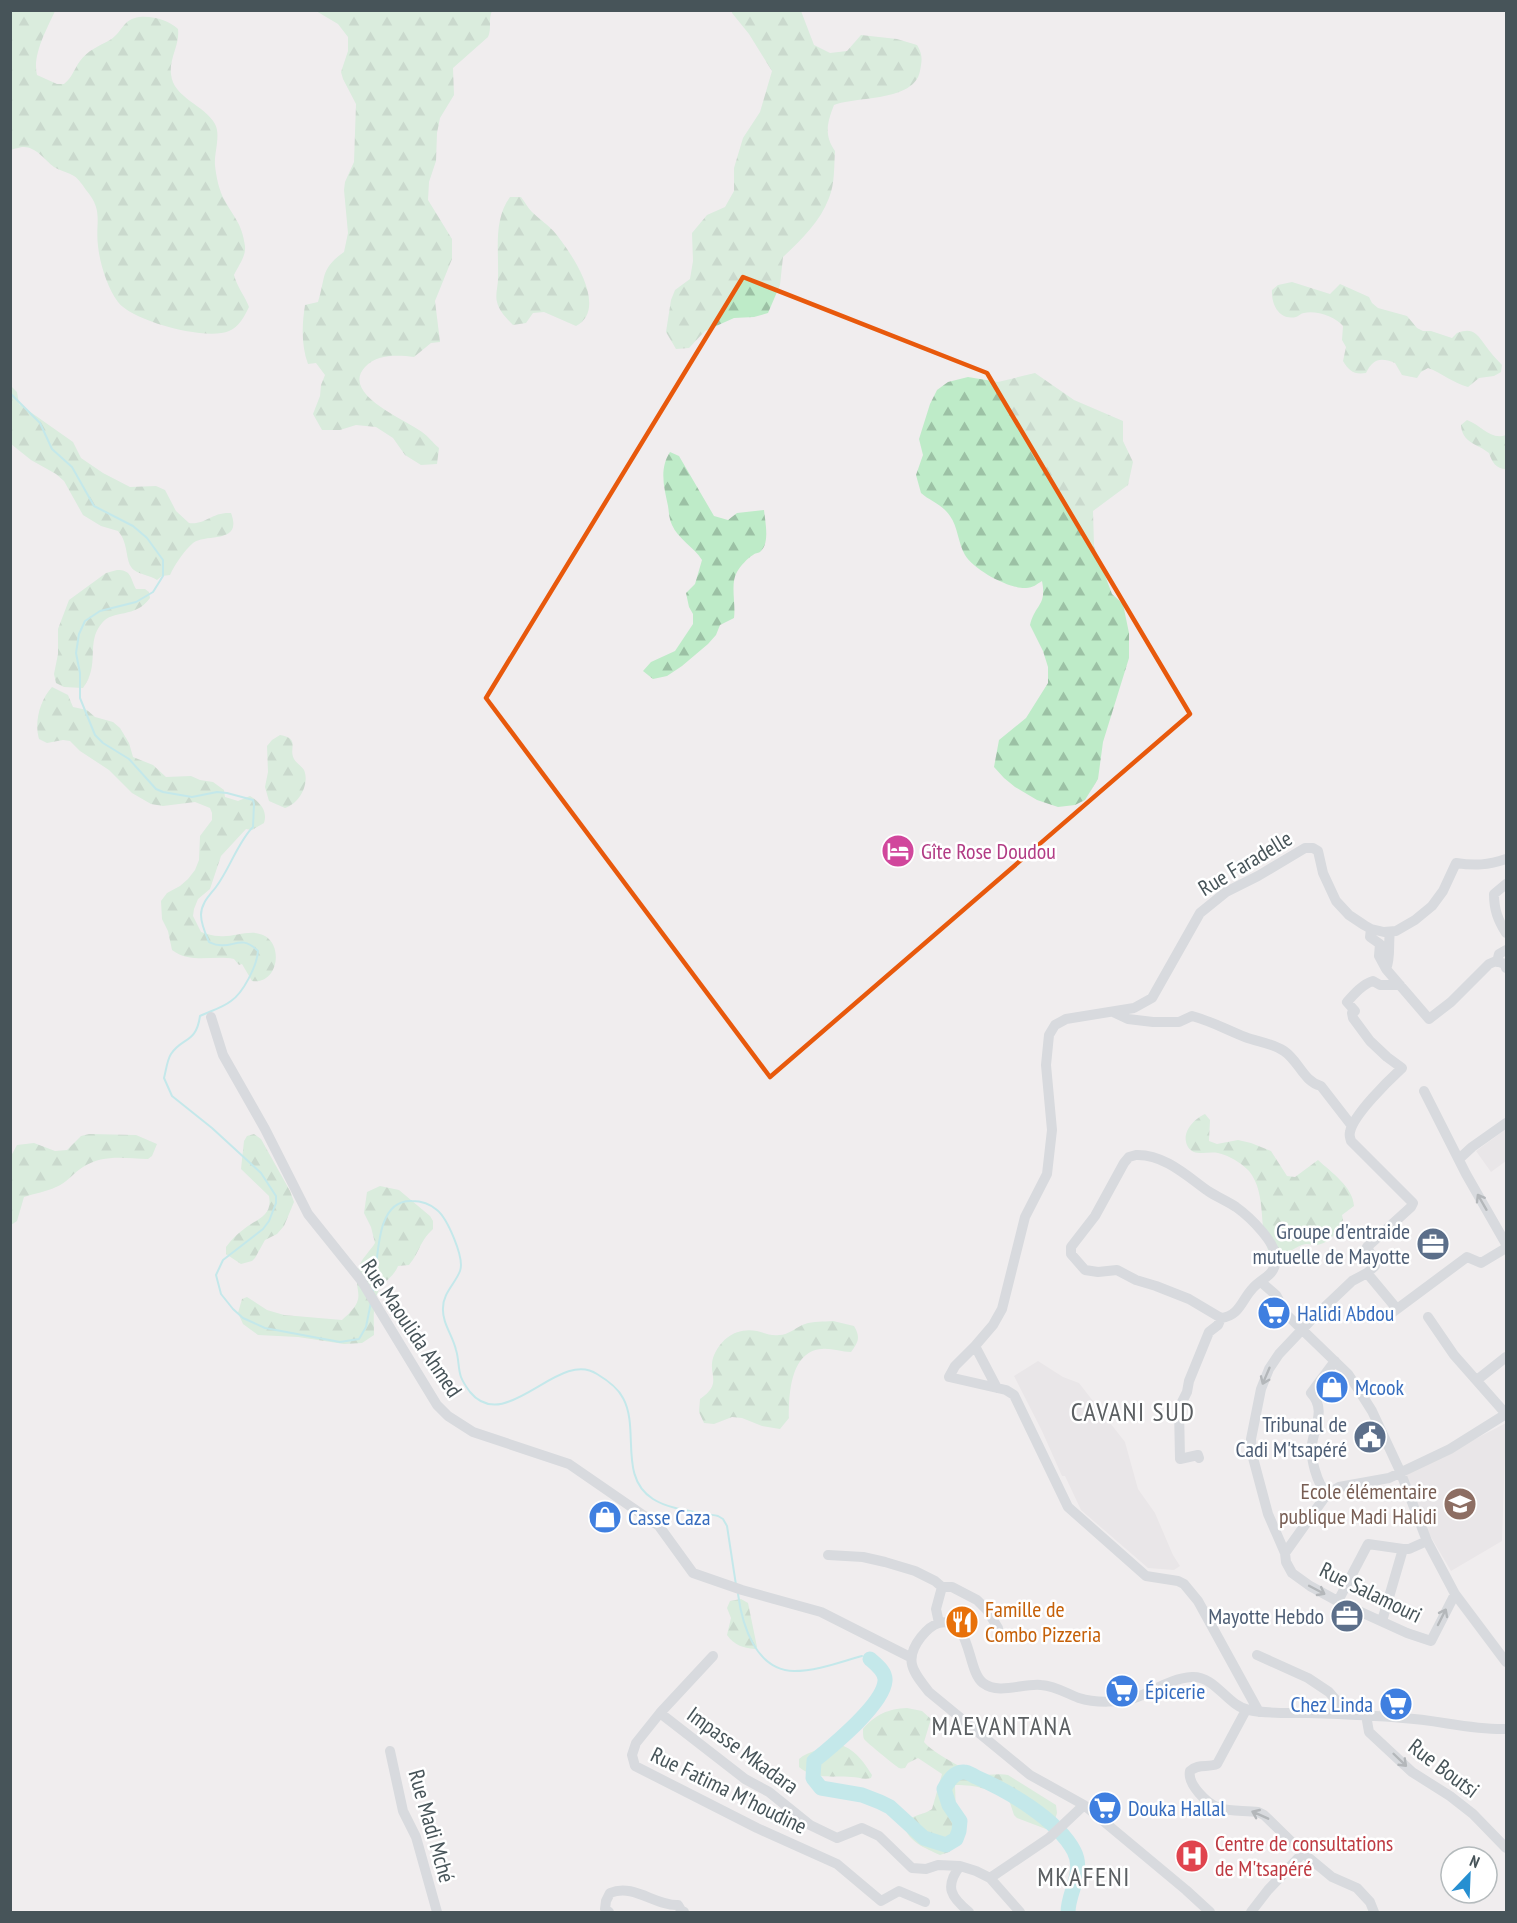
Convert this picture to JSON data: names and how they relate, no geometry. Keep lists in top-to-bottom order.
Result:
{
  "streets": {
    "street": [
      "Rue Faradelle",
      "Rue Maoulida Ahmed",
      "Rue Salamouri",
      "Impasse Mkadara",
      "Rue Boutsi",
      "Rue Fatima M'houdine",
      "Rue Madi Mché"
    ]
  },
  "crossings": [
    ["Impasse Mkadara", "Rue Fatima M'houdine"]
  ],
  "one_way": ["Rue Boutsi"],
  "districts": ["CAVANI SUD", "MAEVANTANA", "MKAFENI"],
  "places": {
    "hotel": ["Gîte Rose Doudou"],
    "office": ["Groupe d'entraide mutuelle de Mayotte", "Mayotte Hebdo"],
    "supermarket": [
      "Halidi Abdou",
      "Épicerie",
      "Chez Linda",
      "Douka Hallal"
    ],
    "shop": ["Mcook", "Casse Caza"],
    "public building": ["Tribunal de Cadi M'tsapéré"],
    "school or university": ["Ecole élémentaire publique Madi Halidi"],
    "restaurant": ["Famille de Combo Pizzeria"],
    "hospital": ["Centre de consultations de M'tsapéré"]
  },
  "north": "top right"
}
